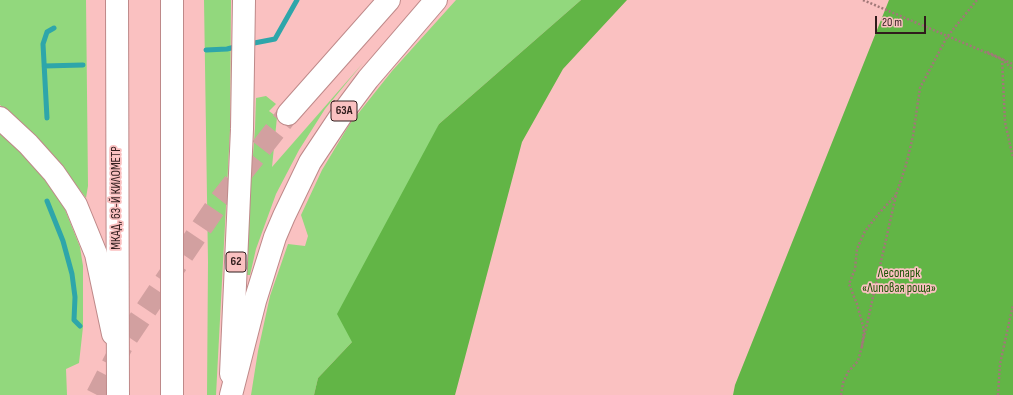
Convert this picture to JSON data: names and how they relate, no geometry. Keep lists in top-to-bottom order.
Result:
{
  "streets": {
    "main road": ["63A", "МКАД, 63-Й КИЛОМЕТР", "62"]
  },
  "crossings": [
    ["63A", "62"]
  ],
  "parks": ["Лесопарк «Липовая роща»"],
  "scale_bar": "20 m"
}
